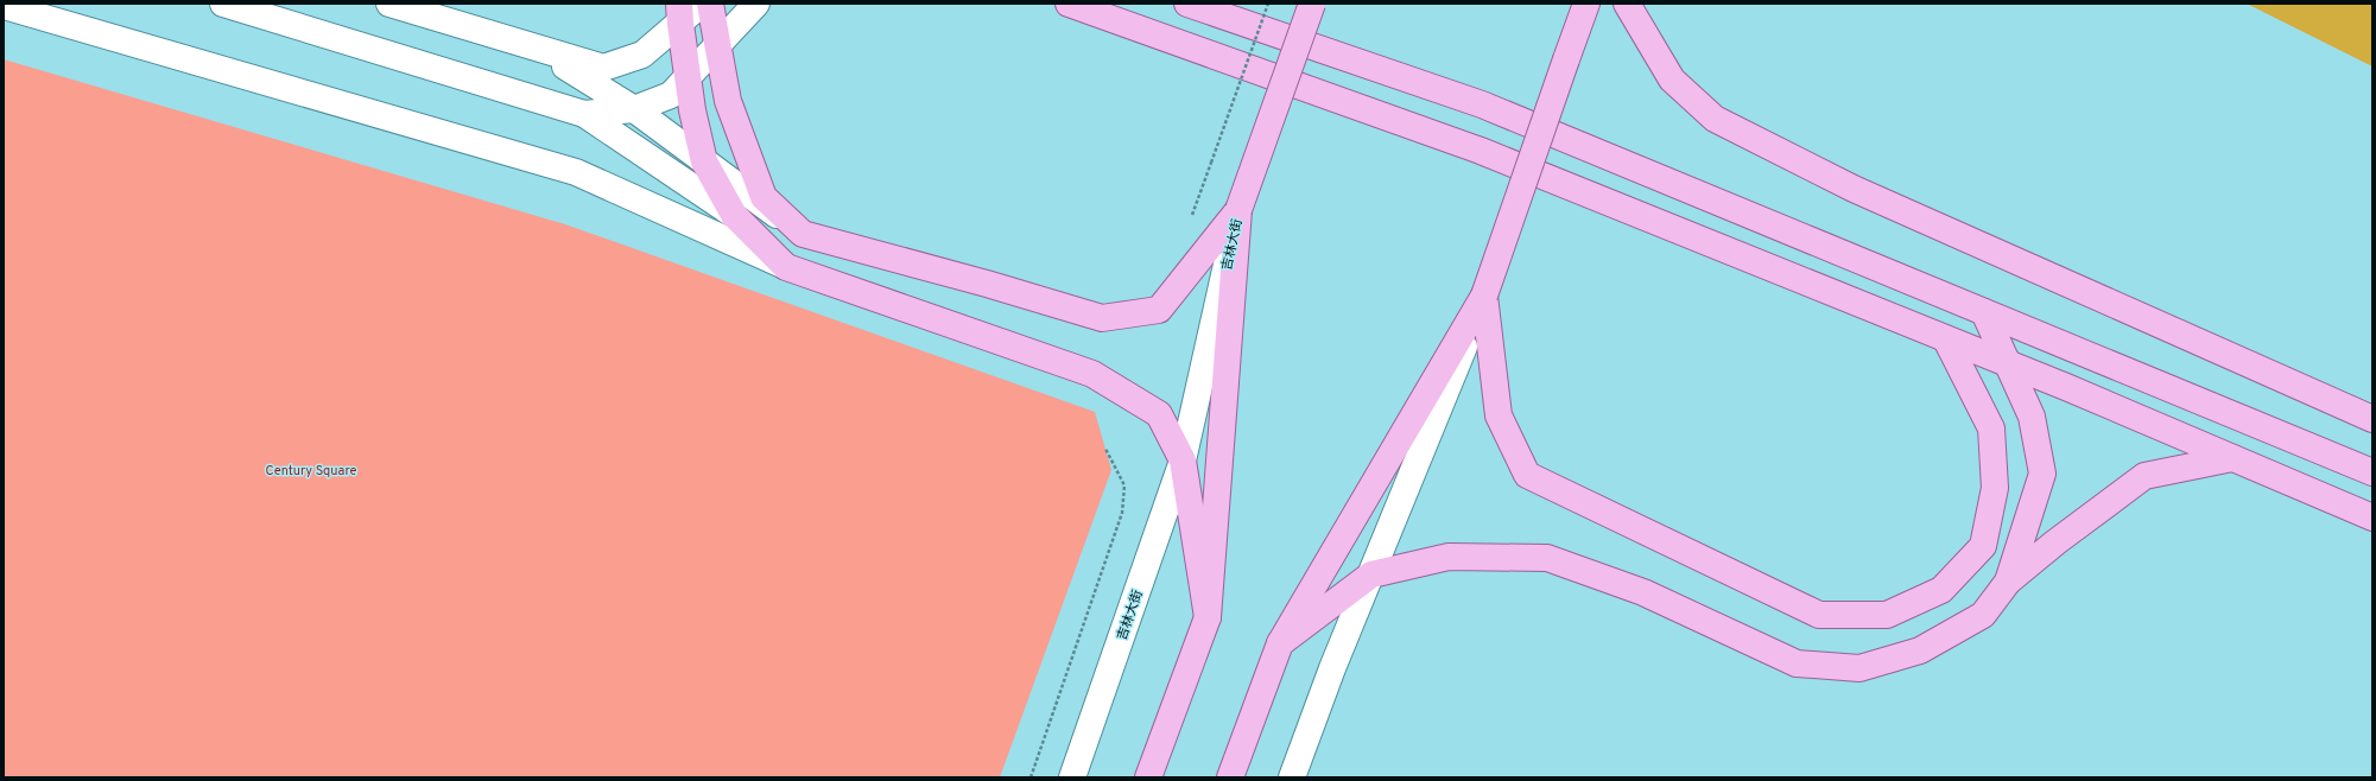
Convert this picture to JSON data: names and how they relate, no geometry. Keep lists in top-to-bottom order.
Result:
{
  "streets": {
    "main road": ["吉林大街"]
  },
  "parks": ["Century Square"]
}
